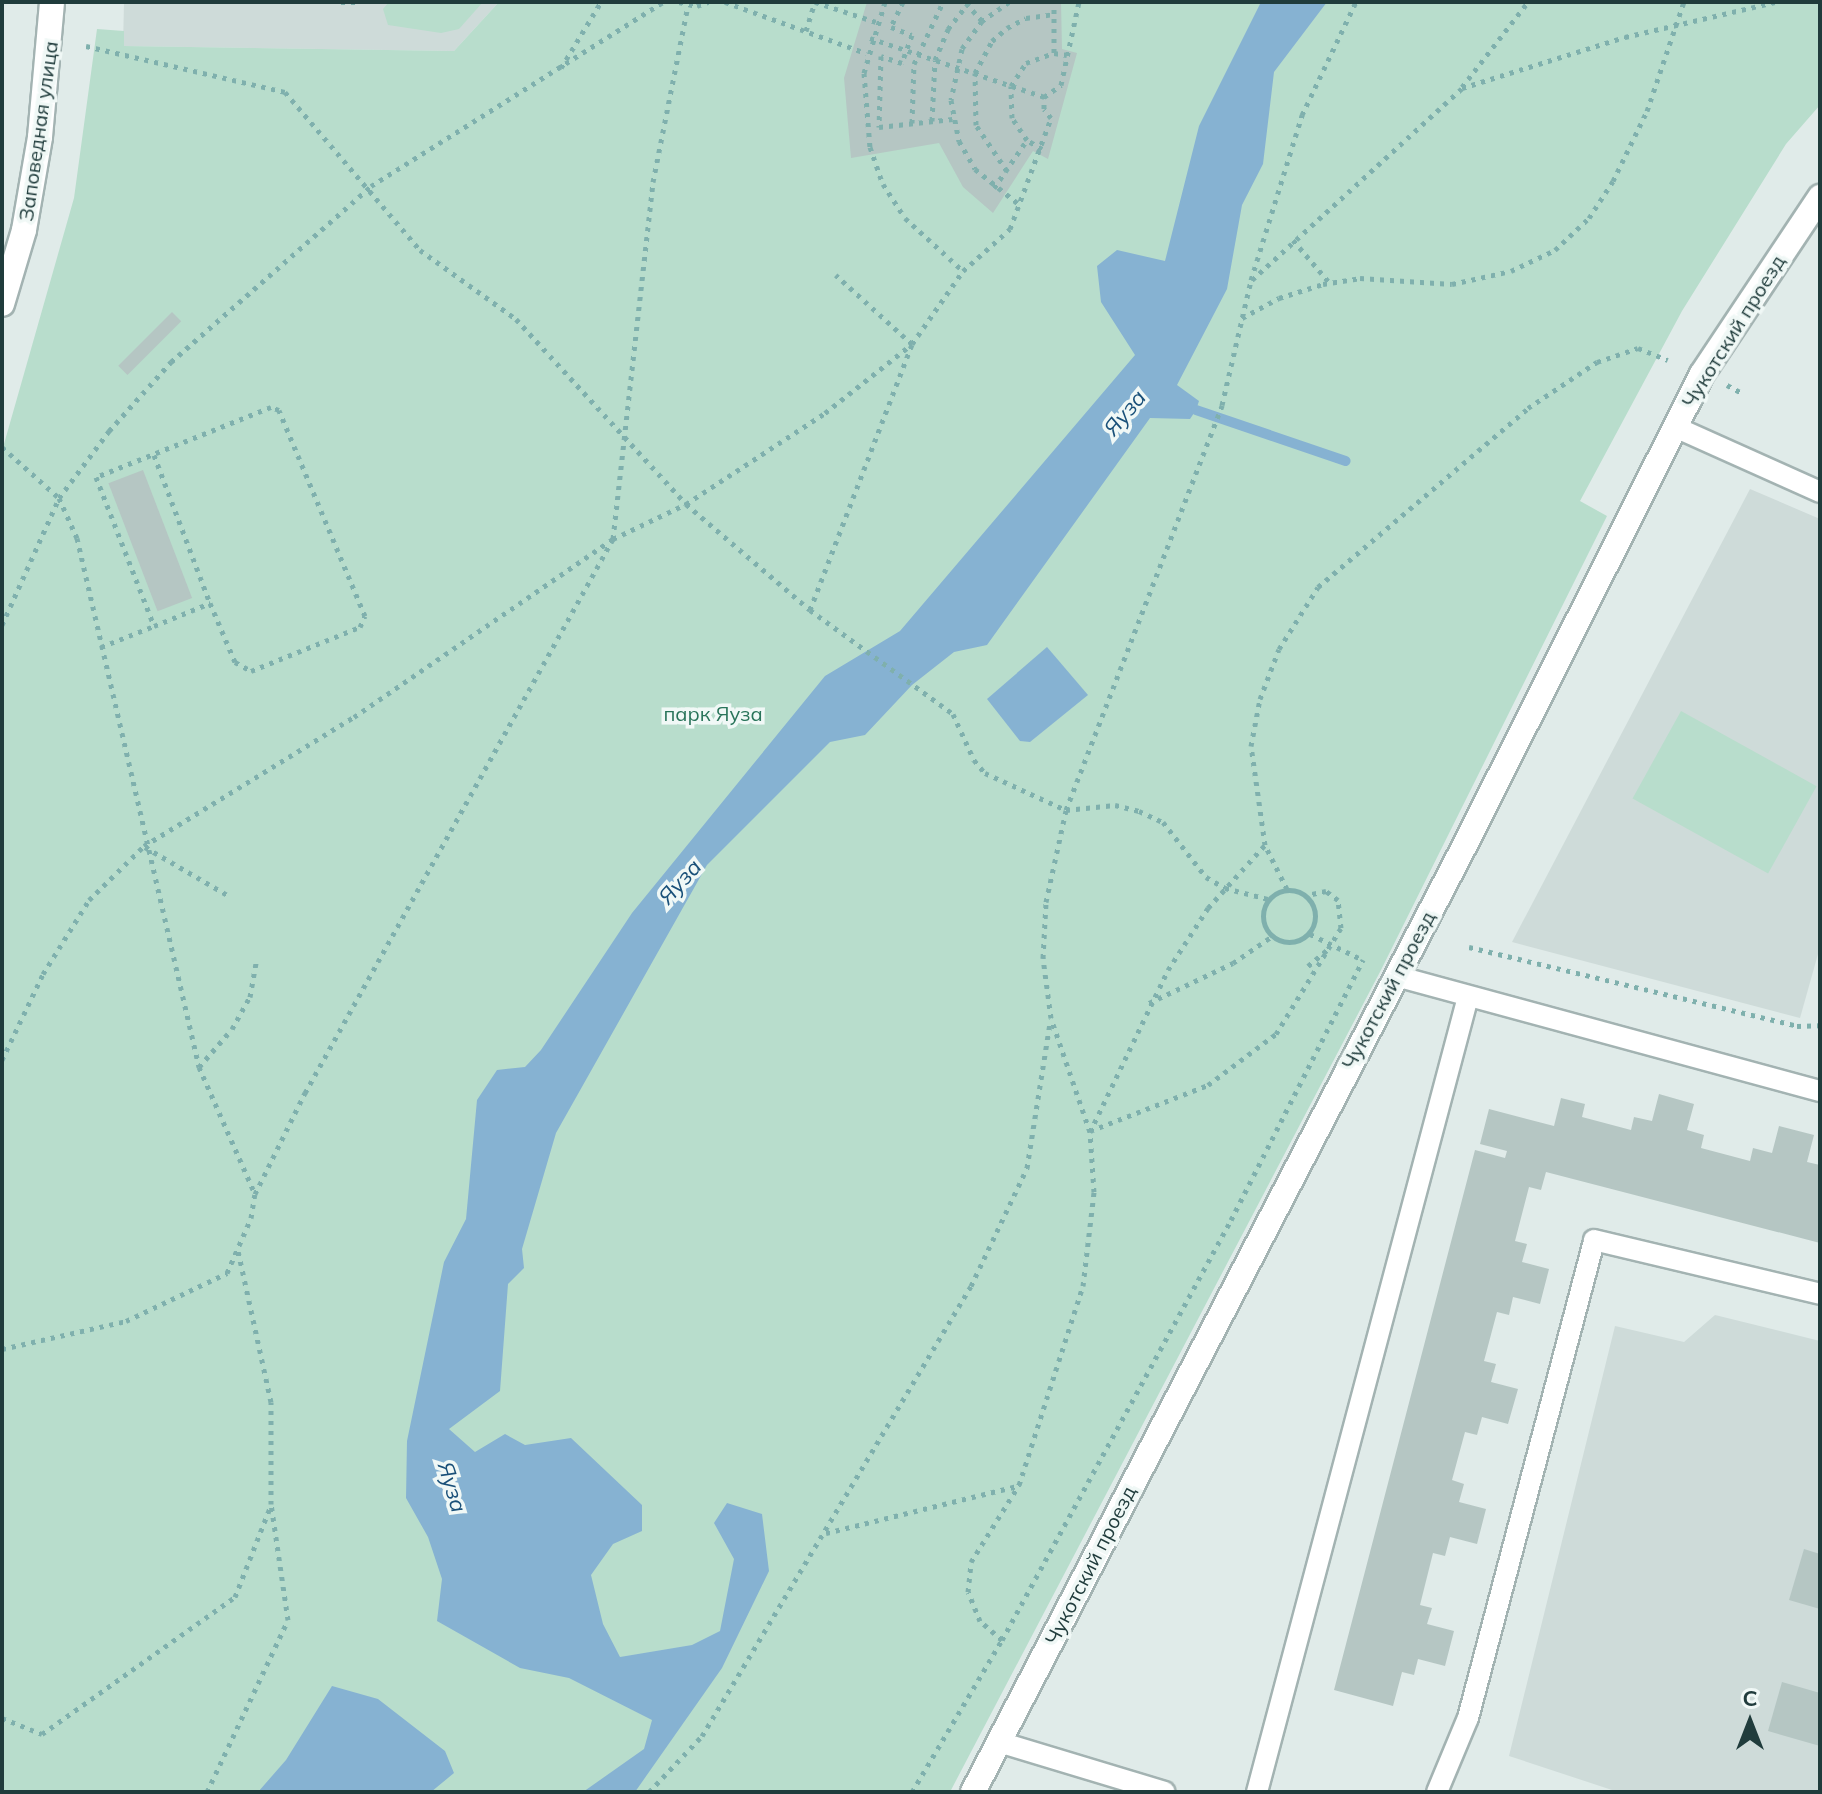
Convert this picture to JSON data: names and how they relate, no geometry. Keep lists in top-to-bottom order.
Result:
{
  "streets": {
    "street": ["Заповедная улица", "Чукотский проезд"]
  },
  "water": ["Яуза"],
  "parks": ["парк Яуза"],
  "north": "top"
}
